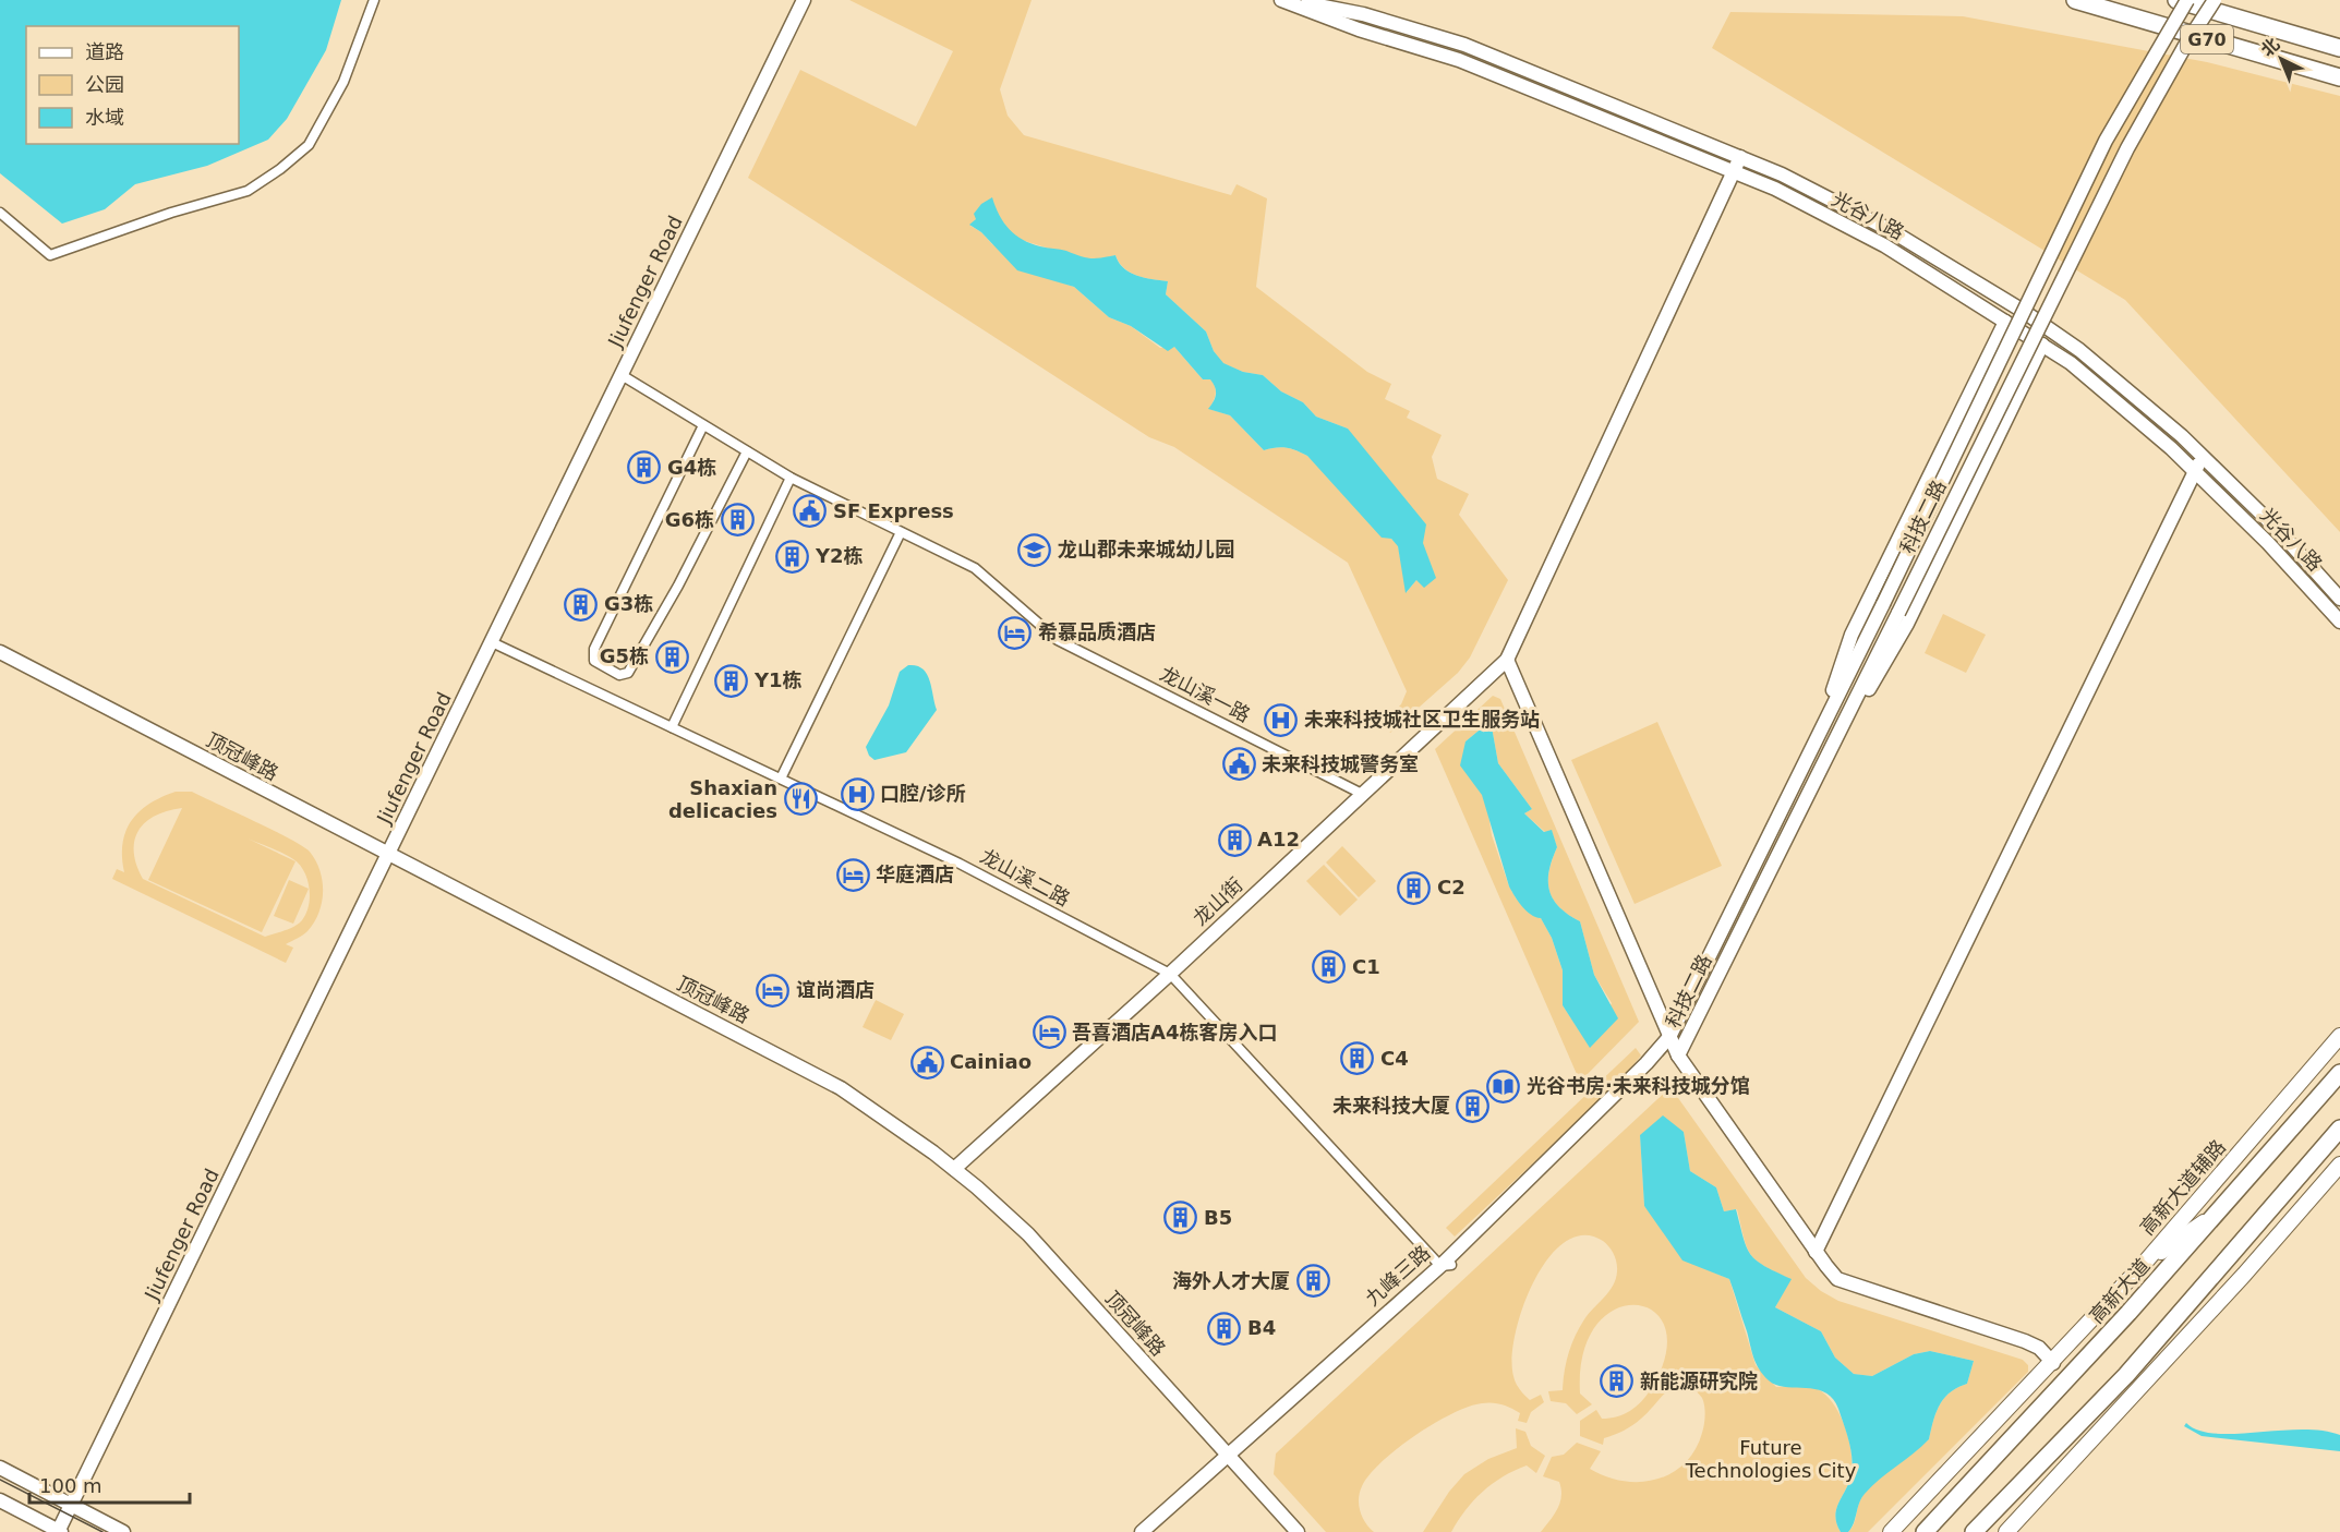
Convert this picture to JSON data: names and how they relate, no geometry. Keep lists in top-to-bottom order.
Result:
{
  "streets": {
    "highway": ["G70", "高新大道"],
    "main road": ["高新大道辅路"],
    "street": [
      "光谷八路",
      "Jiufenger Road",
      "科技二路",
      "龙山溪一路",
      "顶冠峰路",
      "龙山溪二路",
      "龙山街",
      "九峰三路"
    ]
  },
  "crossings": [
    ["Jiufenger Road", "龙山溪一路"],
    ["Jiufenger Road", "顶冠峰路"],
    ["Jiufenger Road", "龙山溪二路"],
    ["科技二路", "九峰三路"],
    ["龙山溪一路", "龙山街"],
    ["顶冠峰路", "龙山街"],
    ["顶冠峰路", "九峰三路"],
    ["龙山溪二路", "龙山街"],
    ["龙山溪二路", "九峰三路"]
  ],
  "parks": ["Future Technologies City"],
  "places": {
    "building": [
      "G4栋",
      "G6栋",
      "Y2栋",
      "G3栋",
      "G5栋",
      "Y1栋",
      "A12",
      "C2",
      "C1",
      "C4",
      "未来科技大厦",
      "B5",
      "海外人才大厦",
      "B4",
      "新能源研究院"
    ],
    "public building": ["SF Express", "未来科技城警务室", "Cainiao"],
    "school or university": ["龙山郡未来城幼儿园"],
    "hotel": [
      "希慕品质酒店",
      "华庭酒店",
      "谊尚酒店",
      "吾喜酒店A4栋客房入口"
    ],
    "hospital": ["未来科技城社区卫生服务站", "口腔/诊所"],
    "restaurant": ["Shaxian delicacies"],
    "library": ["光谷书房·未来科技城分馆"]
  },
  "legend": ["道路", "公园", "水域"],
  "scale_bar": "100 m",
  "north": "top left"
}
